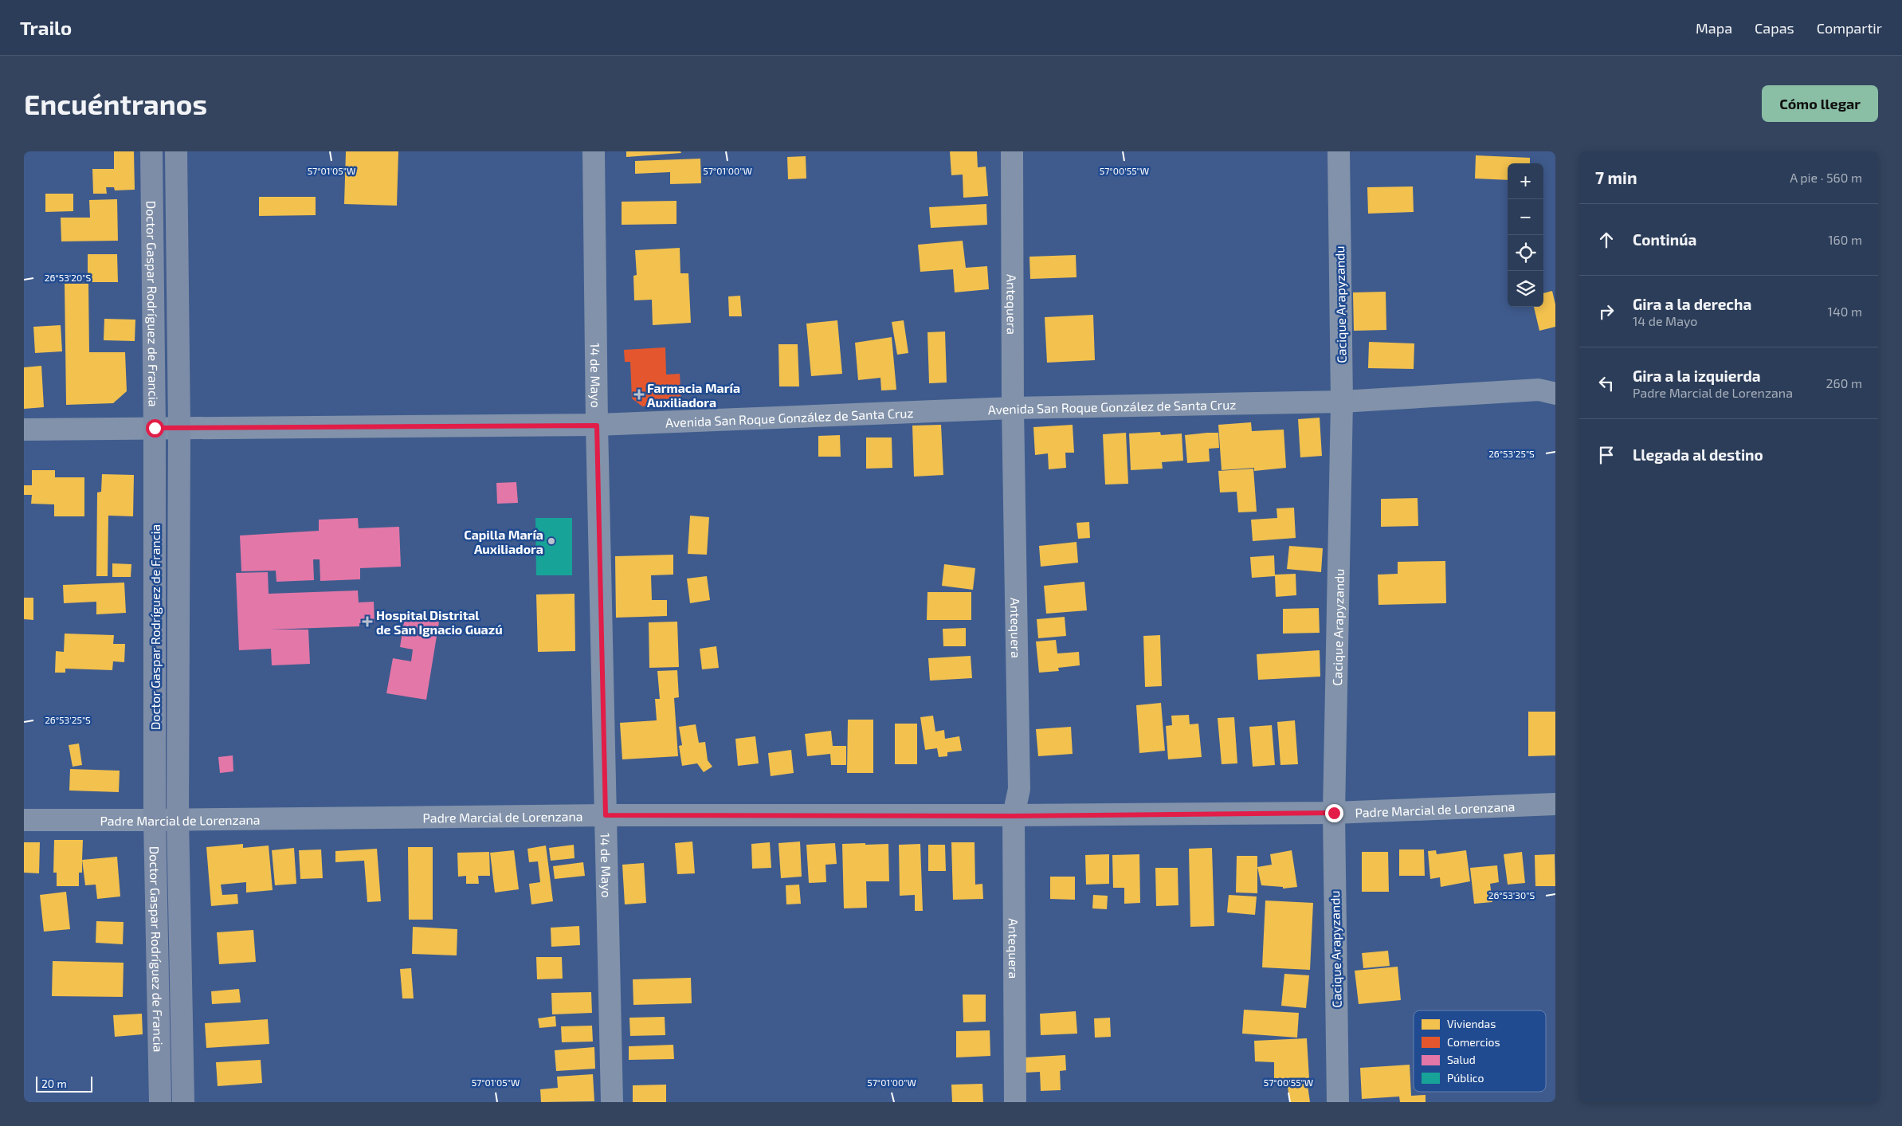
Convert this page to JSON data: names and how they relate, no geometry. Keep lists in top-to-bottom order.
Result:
{
  "streets": {
    "street": [
      "Doctor Gaspar Rodríguez de Francia",
      "Antequera",
      "Cacique Arapyzandu",
      "14 de Mayo",
      "Avenida San Roque González de Santa Cruz",
      "Padre Marcial de Lorenzana"
    ]
  },
  "crossings": [
    ["Doctor Gaspar Rodríguez de Francia", "Avenida San Roque González de Santa Cruz"],
    ["Doctor Gaspar Rodríguez de Francia", "Padre Marcial de Lorenzana"],
    ["Antequera", "Avenida San Roque González de Santa Cruz"],
    ["Antequera", "Padre Marcial de Lorenzana"],
    ["Cacique Arapyzandu", "Avenida San Roque González de Santa Cruz"],
    ["Cacique Arapyzandu", "Padre Marcial de Lorenzana"],
    ["14 de Mayo", "Avenida San Roque González de Santa Cruz"],
    ["14 de Mayo", "Padre Marcial de Lorenzana"]
  ],
  "places": {
    "health": ["Farmacia María Auxiliadora", "Hospital Distrital de San Ignacio Guazú"],
    "other": ["Capilla María Auxiliadora"]
  },
  "legend": [
    "Viviendas",
    "Comercios",
    "Salud",
    "Público"
  ],
  "scale_bar": "20 m",
  "page": {
    "header": "Trailo",
    "nav": ["Mapa", "Capas", "Compartir"],
    "buttons": "Cómo llegar",
    "title": "Encuéntranos",
    "heading": ["7 min", "A pie · 560 m"],
    "map_buttons": ["+", "−"],
    "list": [
      ["Continúa", "160 m"],
      ["Gira a la derecha", "14 de Mayo", "140 m"],
      ["Gira a la izquierda", "Padre Marcial de Lorenzana", "260 m"],
      "Llegada al destino"
    ],
    "scale": "20 m"
  },
  "coordinates": [
    "57°01'05\"W",
    "57°01'00\"W",
    "57°00'55\"W",
    "26°53'20\"S",
    "26°53'25\"S",
    "26°53'30\"S"
  ]
}
